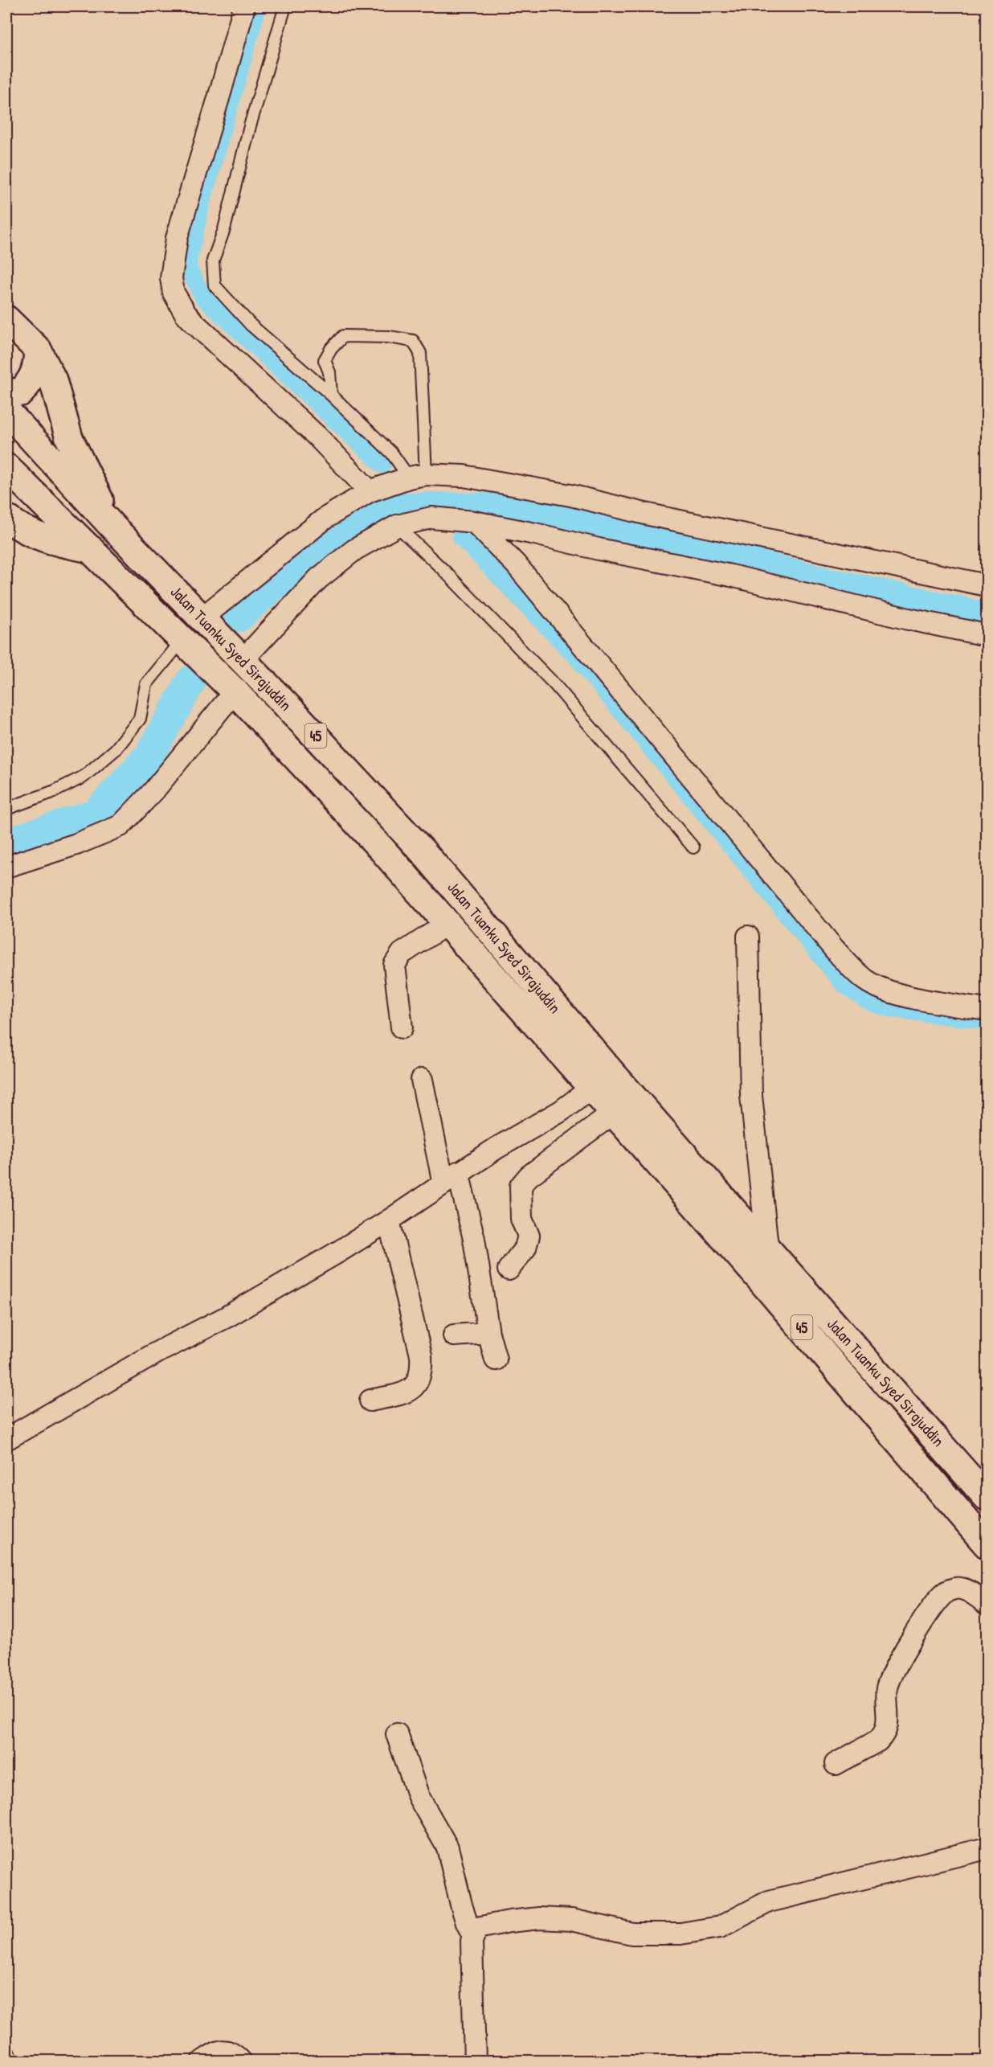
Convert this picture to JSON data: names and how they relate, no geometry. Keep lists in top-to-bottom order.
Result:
{
  "streets": {
    "highway": ["Jalan Tuanku Syed Sirajuddin", "45"]
  }
}
